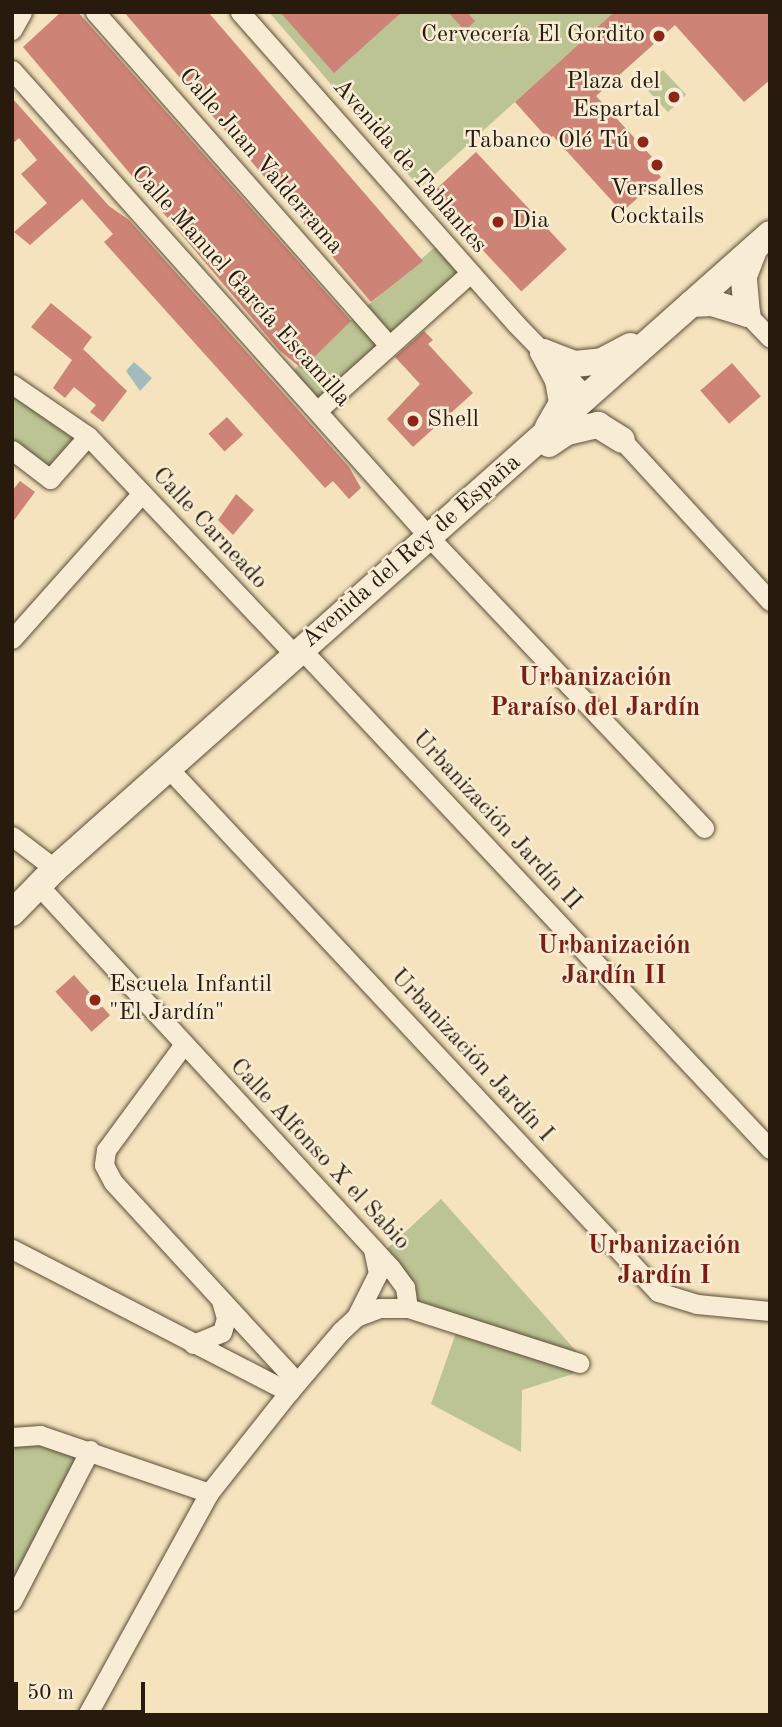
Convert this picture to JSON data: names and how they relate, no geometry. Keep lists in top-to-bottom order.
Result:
{
  "streets": {
    "main road": ["Avenida del Rey de España"],
    "street": [
      "Calle Juan Valderrama",
      "Avenida de Tablantes",
      "Calle Manuel García Escamilla",
      "Calle Carneado",
      "Urbanización Jardín II",
      "Urbanización Jardín I",
      "Calle Alfonso X el Sabio"
    ]
  },
  "crossings": [
    ["Avenida de Tablantes", "Avenida del Rey de España"],
    ["Calle Manuel García Escamilla", "Avenida del Rey de España"],
    ["Calle Carneado", "Avenida del Rey de España"],
    ["Calle Carneado", "Urbanización Jardín II"],
    ["Avenida del Rey de España", "Urbanización Jardín II"],
    ["Avenida del Rey de España", "Urbanización Jardín I"],
    ["Avenida del Rey de España", "Calle Alfonso X el Sabio"]
  ],
  "districts": ["Urbanización Paraíso del Jardín", "Urbanización Jardín II", "Urbanización Jardín I"],
  "places": [
    "Cervecería El Gordito",
    "Plaza del Espartal",
    "Tabanco Olé Tú",
    "Versalles Cocktails",
    "Dia",
    "Shell",
    "Escuela Infantil \"El Jardín\""
  ],
  "scale_bar": "50 m"
}
